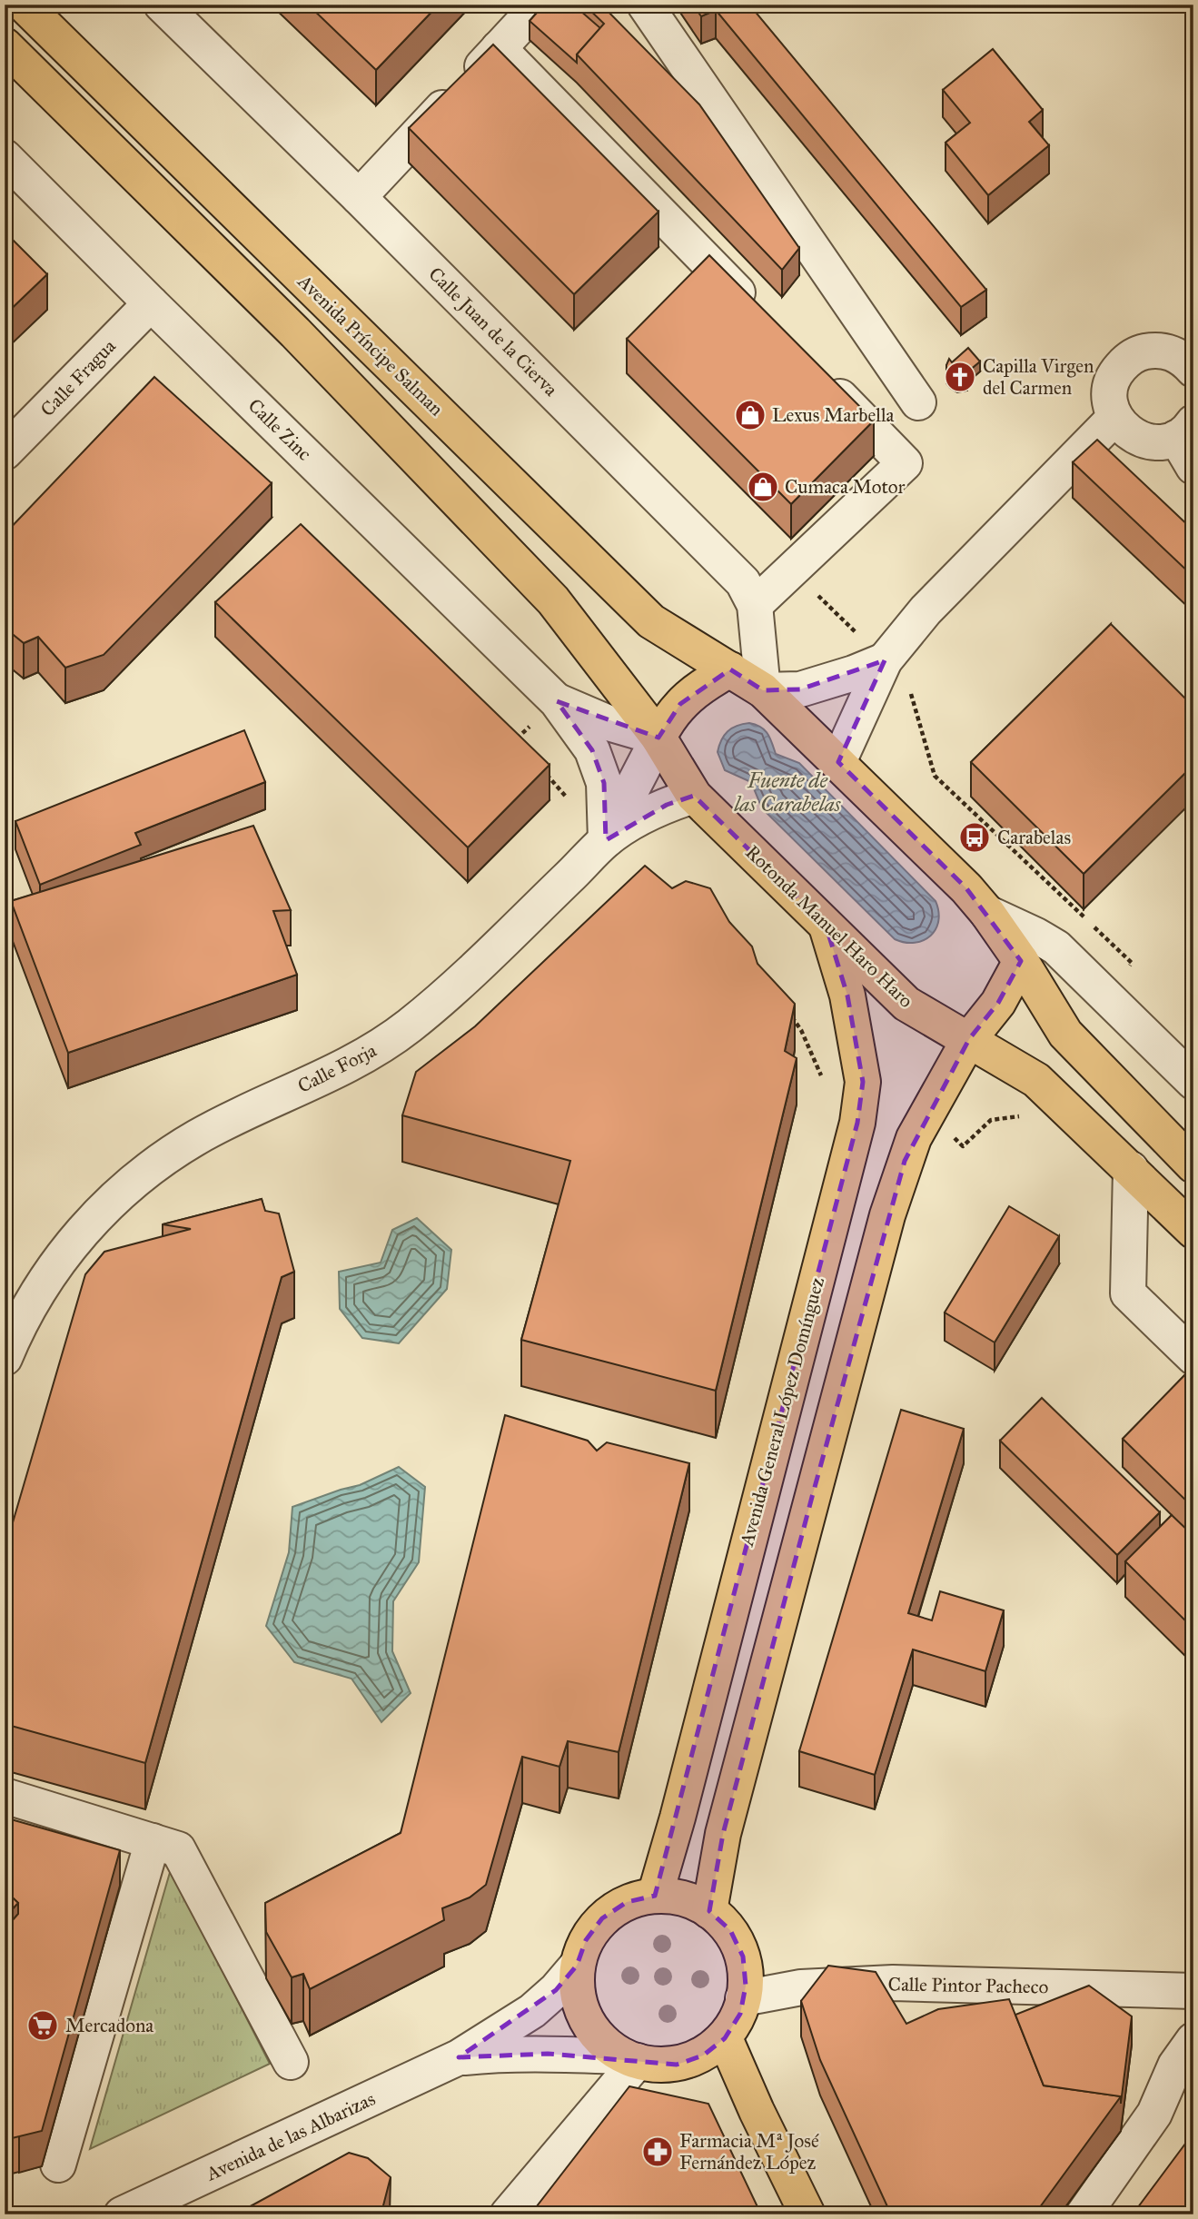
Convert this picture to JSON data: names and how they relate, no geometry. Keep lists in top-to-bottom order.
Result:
{
  "streets": {
    "main road": ["Avenida Príncipe Salman", "Rotonda Manuel Haro Haro", "Avenida General López Domínguez"],
    "street": [
      "Calle Juan de la Cierva",
      "Calle Fragua",
      "Calle Zinc",
      "Calle Forja",
      "Calle Pintor Pacheco",
      "Avenida de las Albarizas"
    ]
  },
  "crossings": [
    ["Calle Fragua", "Calle Zinc"],
    ["Calle Zinc", "Rotonda Manuel Haro Haro"],
    ["Calle Zinc", "Calle Forja"],
    ["Rotonda Manuel Haro Haro", "Calle Forja"],
    ["Rotonda Manuel Haro Haro", "Avenida General López Domínguez"],
    ["Avenida General López Domínguez", "Calle Pintor Pacheco"],
    ["Avenida General López Domínguez", "Avenida de las Albarizas"],
    ["Calle Pintor Pacheco", "Avenida de las Albarizas"]
  ],
  "water": ["Fuente de las Carabelas"],
  "places": {
    "church": ["Capilla Virgen del Carmen"],
    "shop": ["Lexus Marbella", "Cumaca Motor"],
    "bus stop": ["Carabelas"],
    "supermarket": ["Mercadona"],
    "pharmacy": ["Farmacia Mª José Fernández López"]
  }
}
